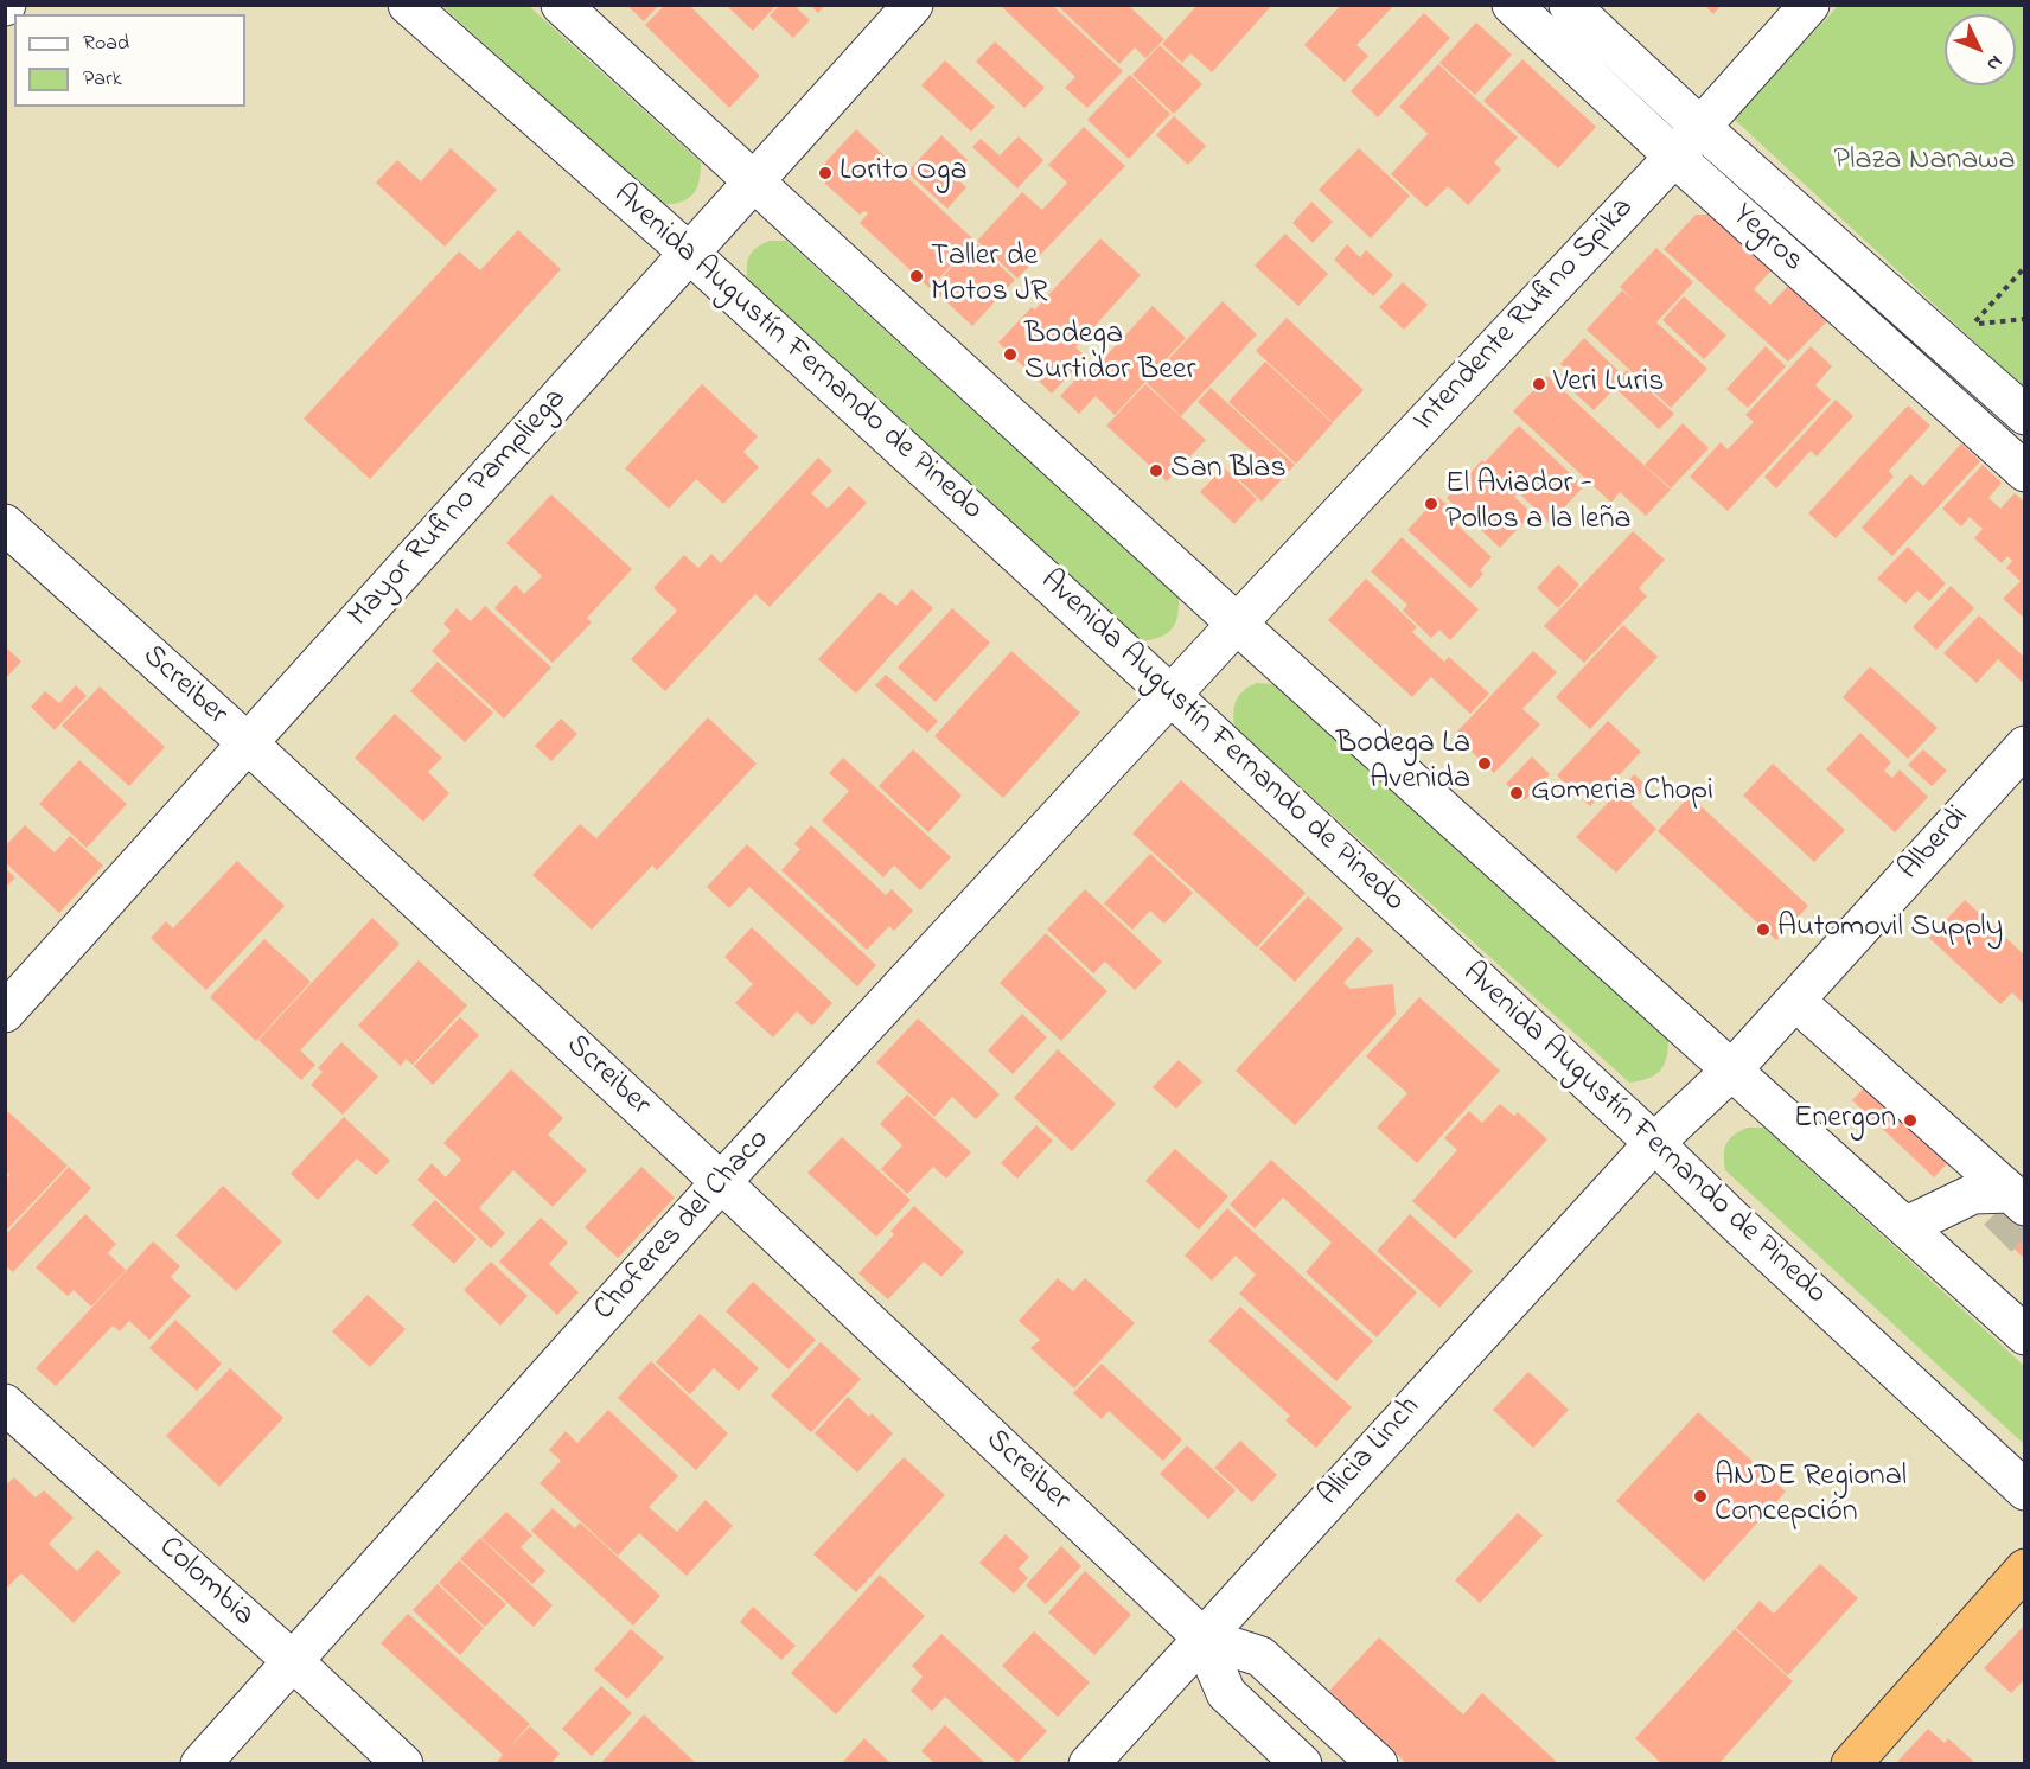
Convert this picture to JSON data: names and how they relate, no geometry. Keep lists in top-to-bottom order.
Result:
{
  "streets": {
    "street": [
      "Yegros",
      "Intendente Rufino Spika",
      "Avenida Augustín Fernando de Pinedo",
      "Mayor Rufino Pampliega",
      "Screiber",
      "Alberdi",
      "Choferes del Chaco",
      "Alicia Linch",
      "Colombia"
    ]
  },
  "crossings": [
    ["Yegros", "Intendente Rufino Spika"],
    ["Intendente Rufino Spika", "Avenida Augustín Fernando de Pinedo"],
    ["Intendente Rufino Spika", "Choferes del Chaco"],
    ["Avenida Augustín Fernando de Pinedo", "Mayor Rufino Pampliega"],
    ["Avenida Augustín Fernando de Pinedo", "Choferes del Chaco"],
    ["Avenida Augustín Fernando de Pinedo", "Alicia Linch"],
    ["Mayor Rufino Pampliega", "Screiber"],
    ["Screiber", "Choferes del Chaco"],
    ["Screiber", "Alicia Linch"],
    ["Alberdi", "Alicia Linch"],
    ["Choferes del Chaco", "Colombia"]
  ],
  "parks": ["Plaza Nanawa"],
  "places": [
    "Lorito Oga",
    "Taller de Motos JR",
    "Bodega Surtidor Beer",
    "Veri Luris",
    "San Blas",
    "El Aviador - Pollos a la leña",
    "Bodega La Avenida",
    "Gomeria Chopi",
    "Automovil Supply",
    "Energon",
    "ANDE Regional Concepción"
  ],
  "legend": ["Road", "Park"],
  "north": "bottom right"
}
